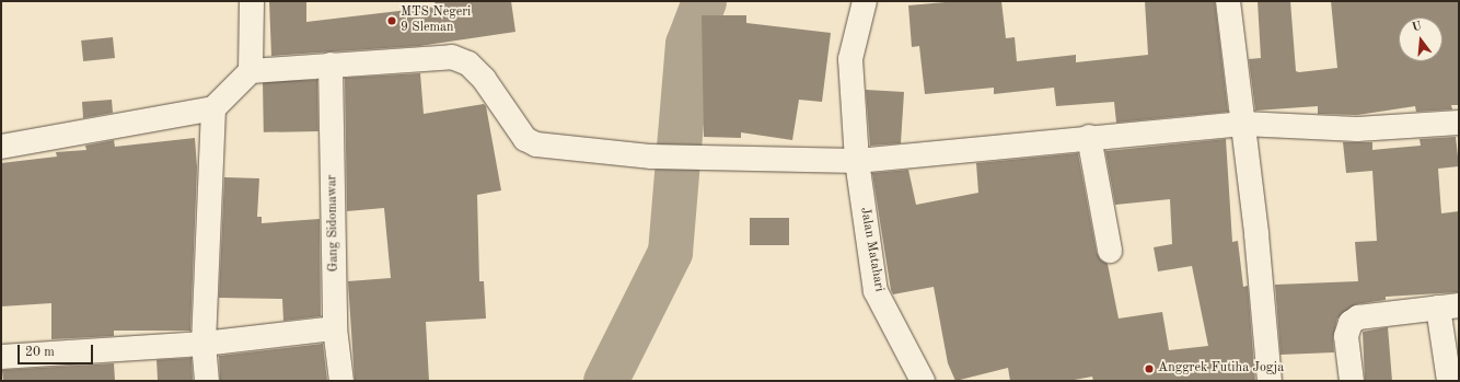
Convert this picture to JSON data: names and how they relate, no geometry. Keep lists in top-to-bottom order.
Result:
{
  "streets": {
    "street": ["Gang Sidomawar", "Jalan Matahari"]
  },
  "places": ["MTS Negeri 9 Sleman", "Anggrek Futiha Jogja"],
  "scale_bar": "20 m",
  "north": "top"
}
